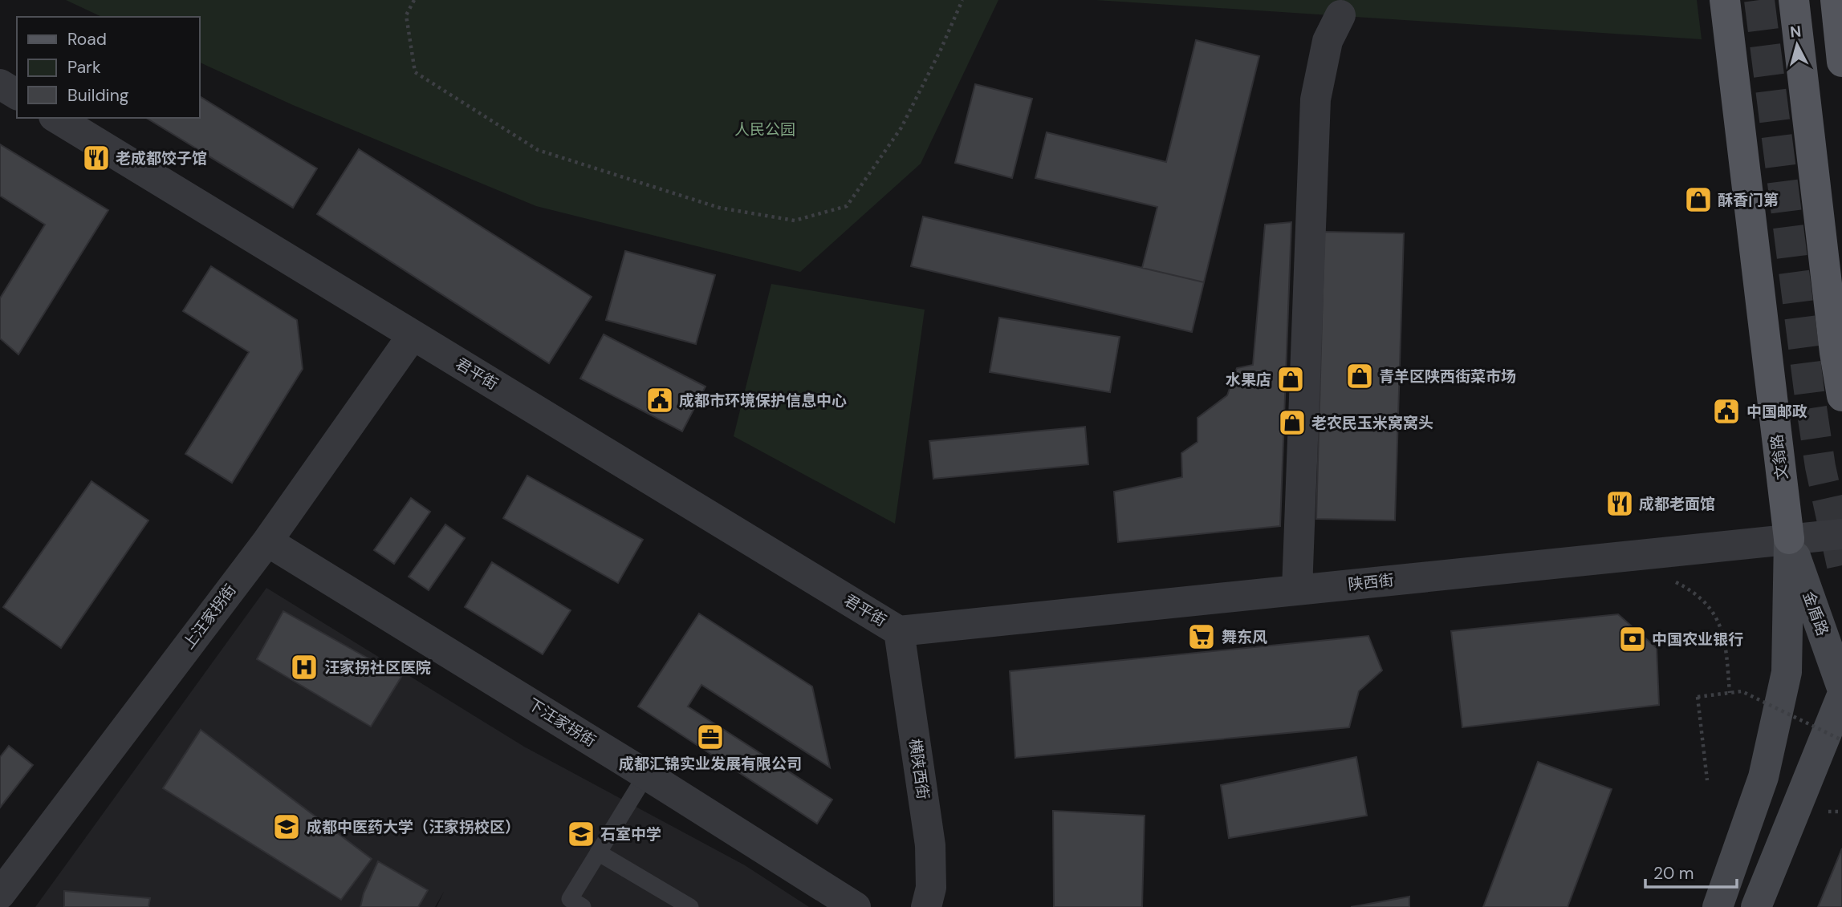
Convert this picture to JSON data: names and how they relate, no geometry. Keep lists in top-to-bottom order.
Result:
{
  "streets": {
    "main road": ["文翁路", "金盾路"],
    "street": [
      "君平街",
      "陕西街",
      "上汪家拐街",
      "下汪家拐街",
      "横陕西街"
    ]
  },
  "crossings": [
    ["君平街", "陕西街"],
    ["君平街", "上汪家拐街"],
    ["君平街", "横陕西街"],
    ["文翁路", "陕西街"],
    ["文翁路", "金盾路"],
    ["陕西街", "金盾路"],
    ["陕西街", "横陕西街"],
    ["上汪家拐街", "下汪家拐街"]
  ],
  "parks": ["人民公园"],
  "places": {
    "restaurant": ["老成都饺子馆", "成都老面馆"],
    "shop": [
      "酥香门第",
      "青羊区陕西街菜市场",
      "水果店",
      "老农民玉米窝窝头"
    ],
    "public building": ["成都市环境保护信息中心", "中国邮政"],
    "supermarket": ["舞东风"],
    "bank": ["中国农业银行"],
    "hospital": ["汪家拐社区医院"],
    "office": ["成都汇锦实业发展有限公司"],
    "school or university": ["成都中医药大学（汪家拐校区）", "石室中学"]
  },
  "legend": ["Road", "Park", "Building"],
  "scale_bar": "20 m",
  "north": "top"
}
